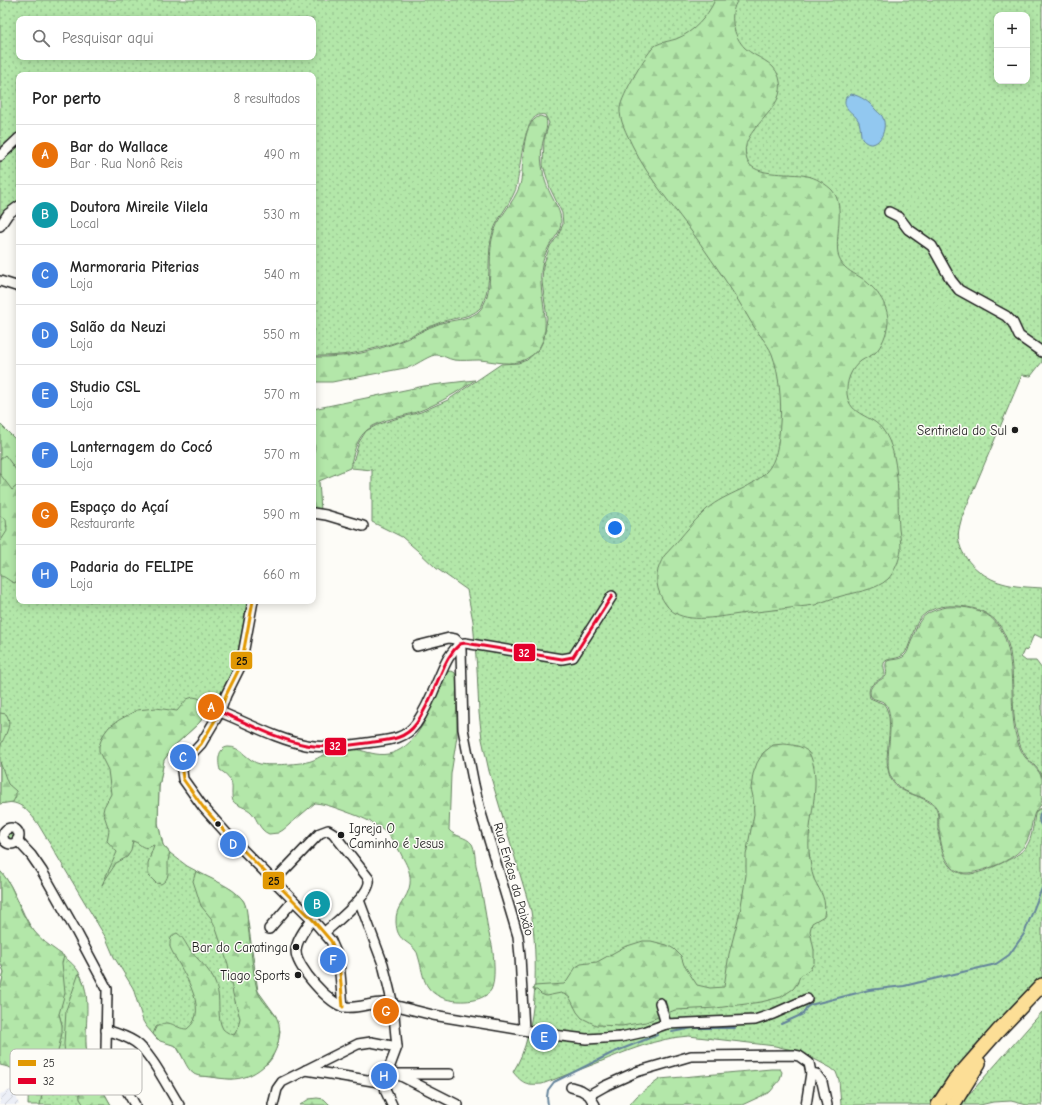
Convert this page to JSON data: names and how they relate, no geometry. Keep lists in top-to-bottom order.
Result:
{
  "streets": {
    "street": ["Rua Enéas da Paixão"]
  },
  "places": [
    "Sentinela do Sul",
    "Igreja O Caminho é Jesus",
    "Bar do Caratinga",
    "Tiago Sports"
  ],
  "lines": ["transit line 32", "transit line 25"],
  "legend": ["25", "32"],
  "page": {
    "map_buttons": ["+", "−"],
    "search": "Pesquisar aqui",
    "heading": ["Por perto", "8 resultados"],
    "list": [
      {
        "mark": "A",
        "name": "Bar do Wallace",
        "note": "Bar · Rua Nonô Reis",
        "value": "490 m"
      },
      {
        "mark": "B",
        "name": "Doutora Mireile Vilela",
        "note": "Local",
        "value": "530 m"
      },
      {
        "mark": "C",
        "name": "Marmoraria Piterias",
        "note": "Loja",
        "value": "540 m"
      },
      {
        "mark": "D",
        "name": "Salão da Neuzi",
        "note": "Loja",
        "value": "550 m"
      },
      {
        "mark": "E",
        "name": "Studio CSL",
        "note": "Loja",
        "value": "570 m"
      },
      {
        "mark": "F",
        "name": "Lanternagem do Cocó",
        "note": "Loja",
        "value": "570 m"
      },
      {
        "mark": "G",
        "name": "Espaço do Açaí",
        "note": "Restaurante",
        "value": "590 m"
      },
      {
        "mark": "H",
        "name": "Padaria do FELIPE",
        "note": "Loja",
        "value": "660 m"
      }
    ],
    "pins": [
      "A",
      "C",
      "D",
      "B",
      "F",
      "G",
      "E",
      "H"
    ]
  }
}
